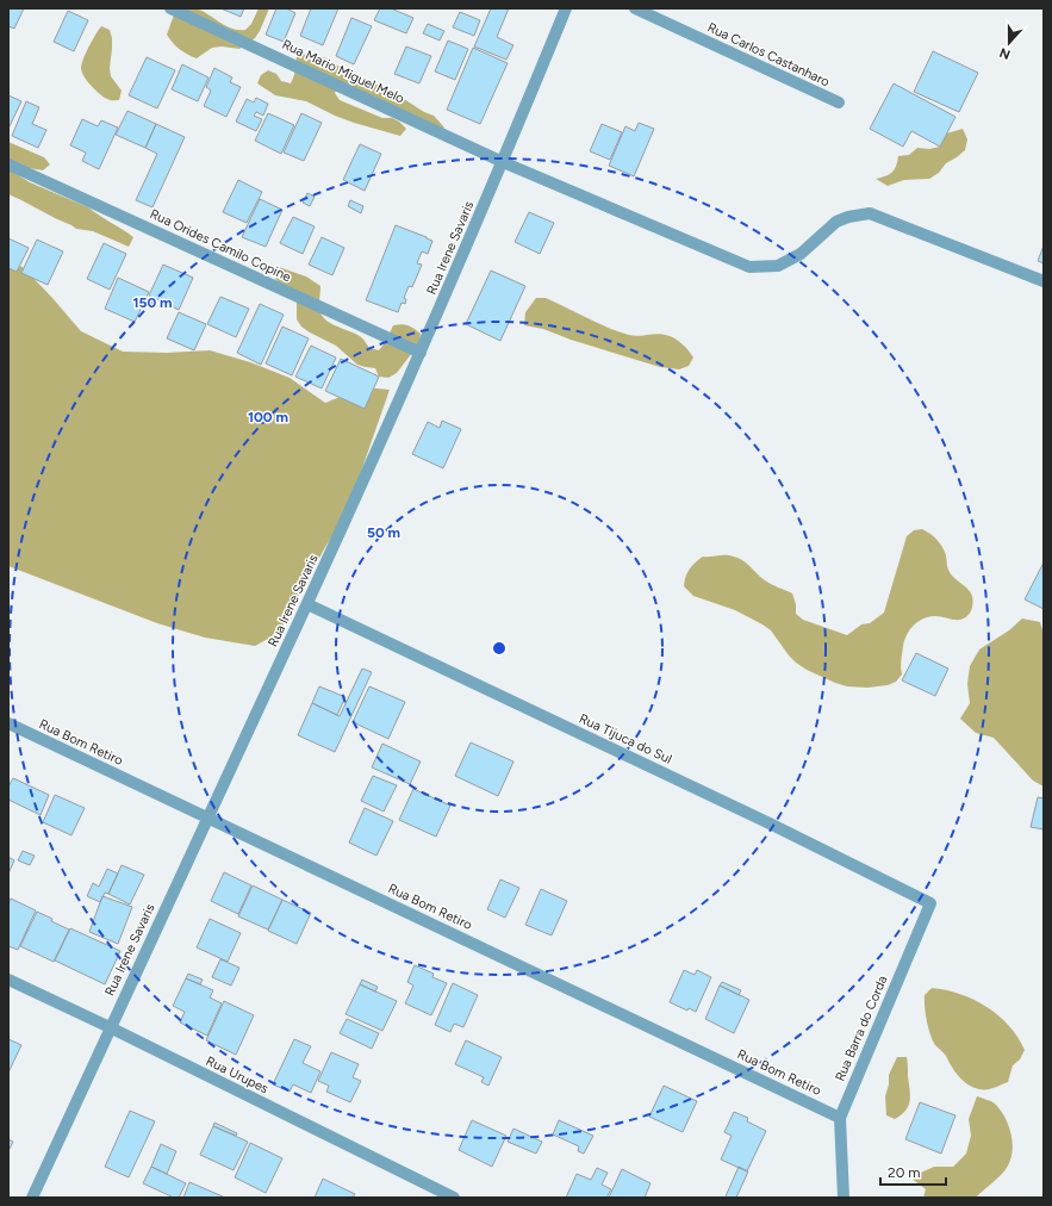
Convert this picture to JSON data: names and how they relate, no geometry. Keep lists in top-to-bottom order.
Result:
{
  "streets": {
    "street": [
      "Rua Carlos Castanharo",
      "Rua Mario Miguel Melo",
      "Rua Orides Camilo Copine",
      "Rua Irene Savaris",
      "Rua Tijuca do Sul",
      "Rua Bom Retiro",
      "Rua Barra do Corda",
      "Rua Urupes"
    ]
  },
  "crossings": [
    ["Rua Mario Miguel Melo", "Rua Irene Savaris"],
    ["Rua Orides Camilo Copine", "Rua Irene Savaris"],
    ["Rua Irene Savaris", "Rua Tijuca do Sul"],
    ["Rua Irene Savaris", "Rua Bom Retiro"],
    ["Rua Irene Savaris", "Rua Urupes"],
    ["Rua Tijuca do Sul", "Rua Barra do Corda"],
    ["Rua Bom Retiro", "Rua Barra do Corda"]
  ],
  "scale_bar": "20 m",
  "north": "bottom",
  "rings": ["150 m", "100 m", "50 m"]
}
